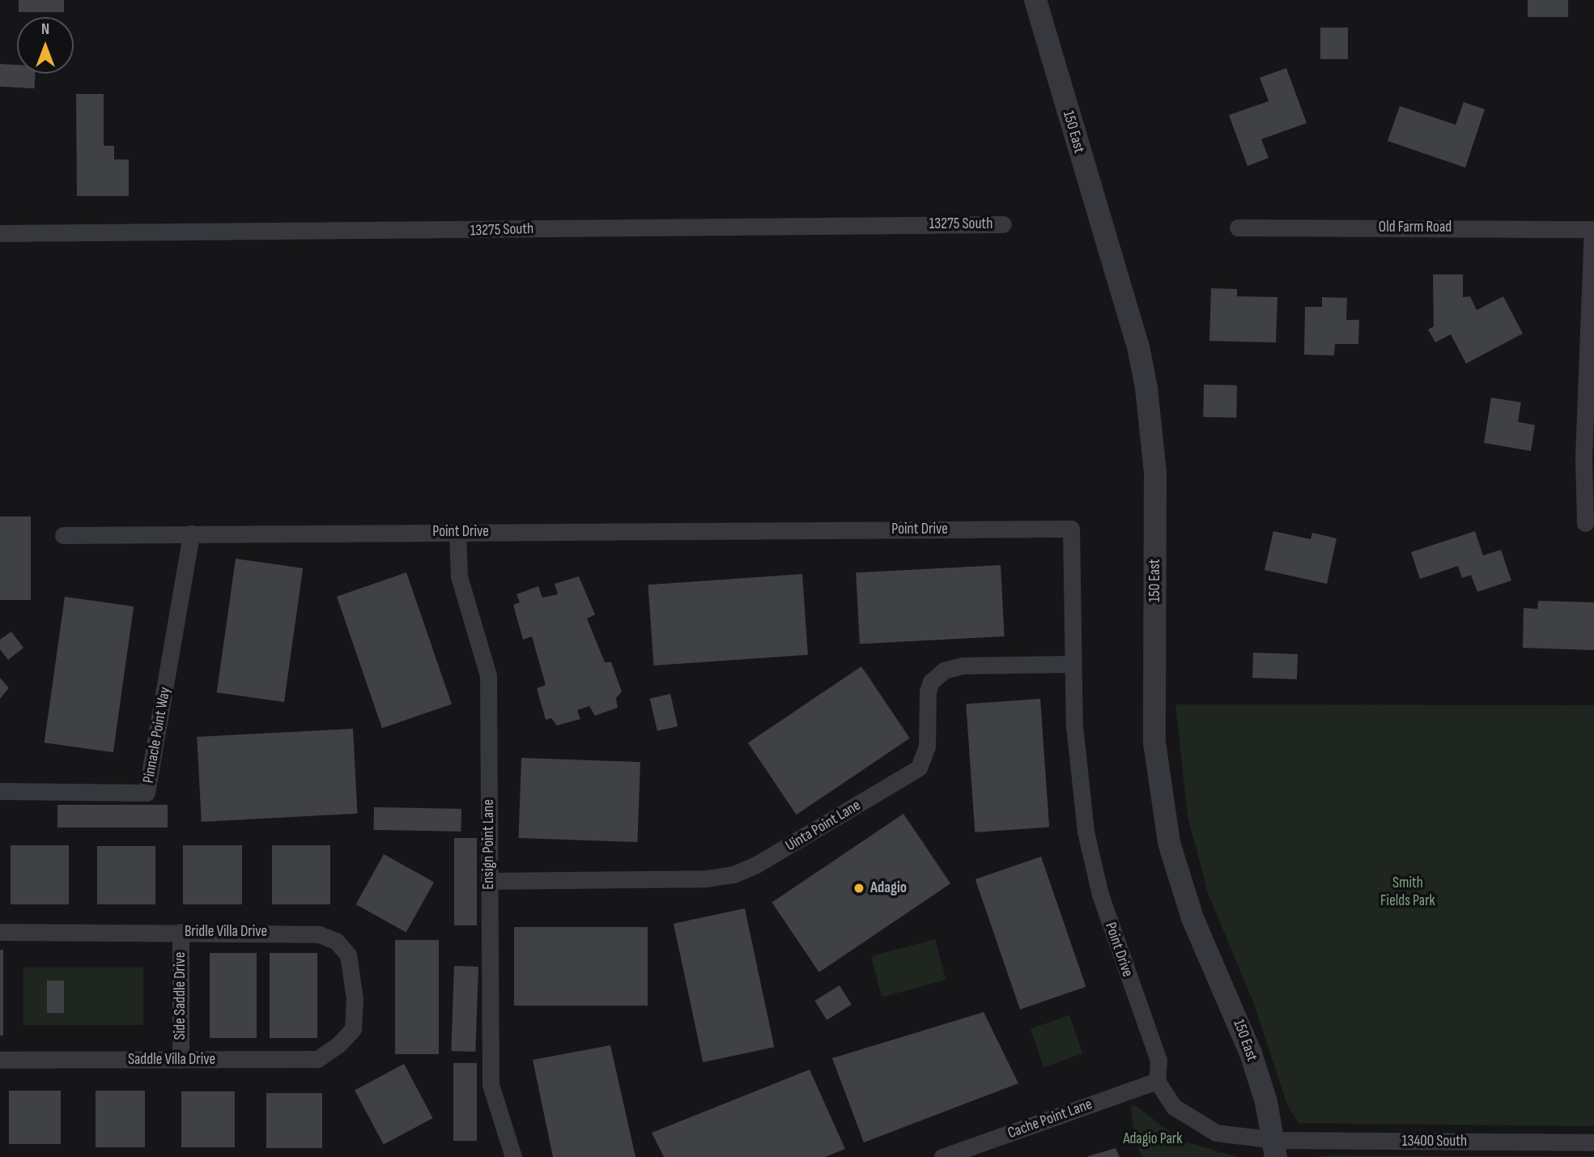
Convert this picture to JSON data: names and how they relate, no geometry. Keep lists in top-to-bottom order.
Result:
{
  "streets": {
    "street": [
      "150 East",
      "13275 South",
      "Old Farm Road",
      "Point Drive",
      "Pinnacle Point Way",
      "Uinta Point Lane",
      "Ensign Point Lane",
      "Bridle Villa Drive",
      "Side Saddle Drive",
      "Saddle Villa Drive",
      "Cache Point Lane",
      "13400 South"
    ]
  },
  "crossings": [
    ["150 East", "13400 South"],
    ["Point Drive", "Pinnacle Point Way"],
    ["Point Drive", "Uinta Point Lane"],
    ["Point Drive", "Ensign Point Lane"],
    ["Point Drive", "Cache Point Lane"],
    ["Uinta Point Lane", "Ensign Point Lane"],
    ["Bridle Villa Drive", "Side Saddle Drive"],
    ["Bridle Villa Drive", "Saddle Villa Drive"],
    ["Side Saddle Drive", "Saddle Villa Drive"]
  ],
  "parks": ["Smith Fields Park", "Adagio Park"],
  "places": ["Adagio"],
  "north": "top"
}
